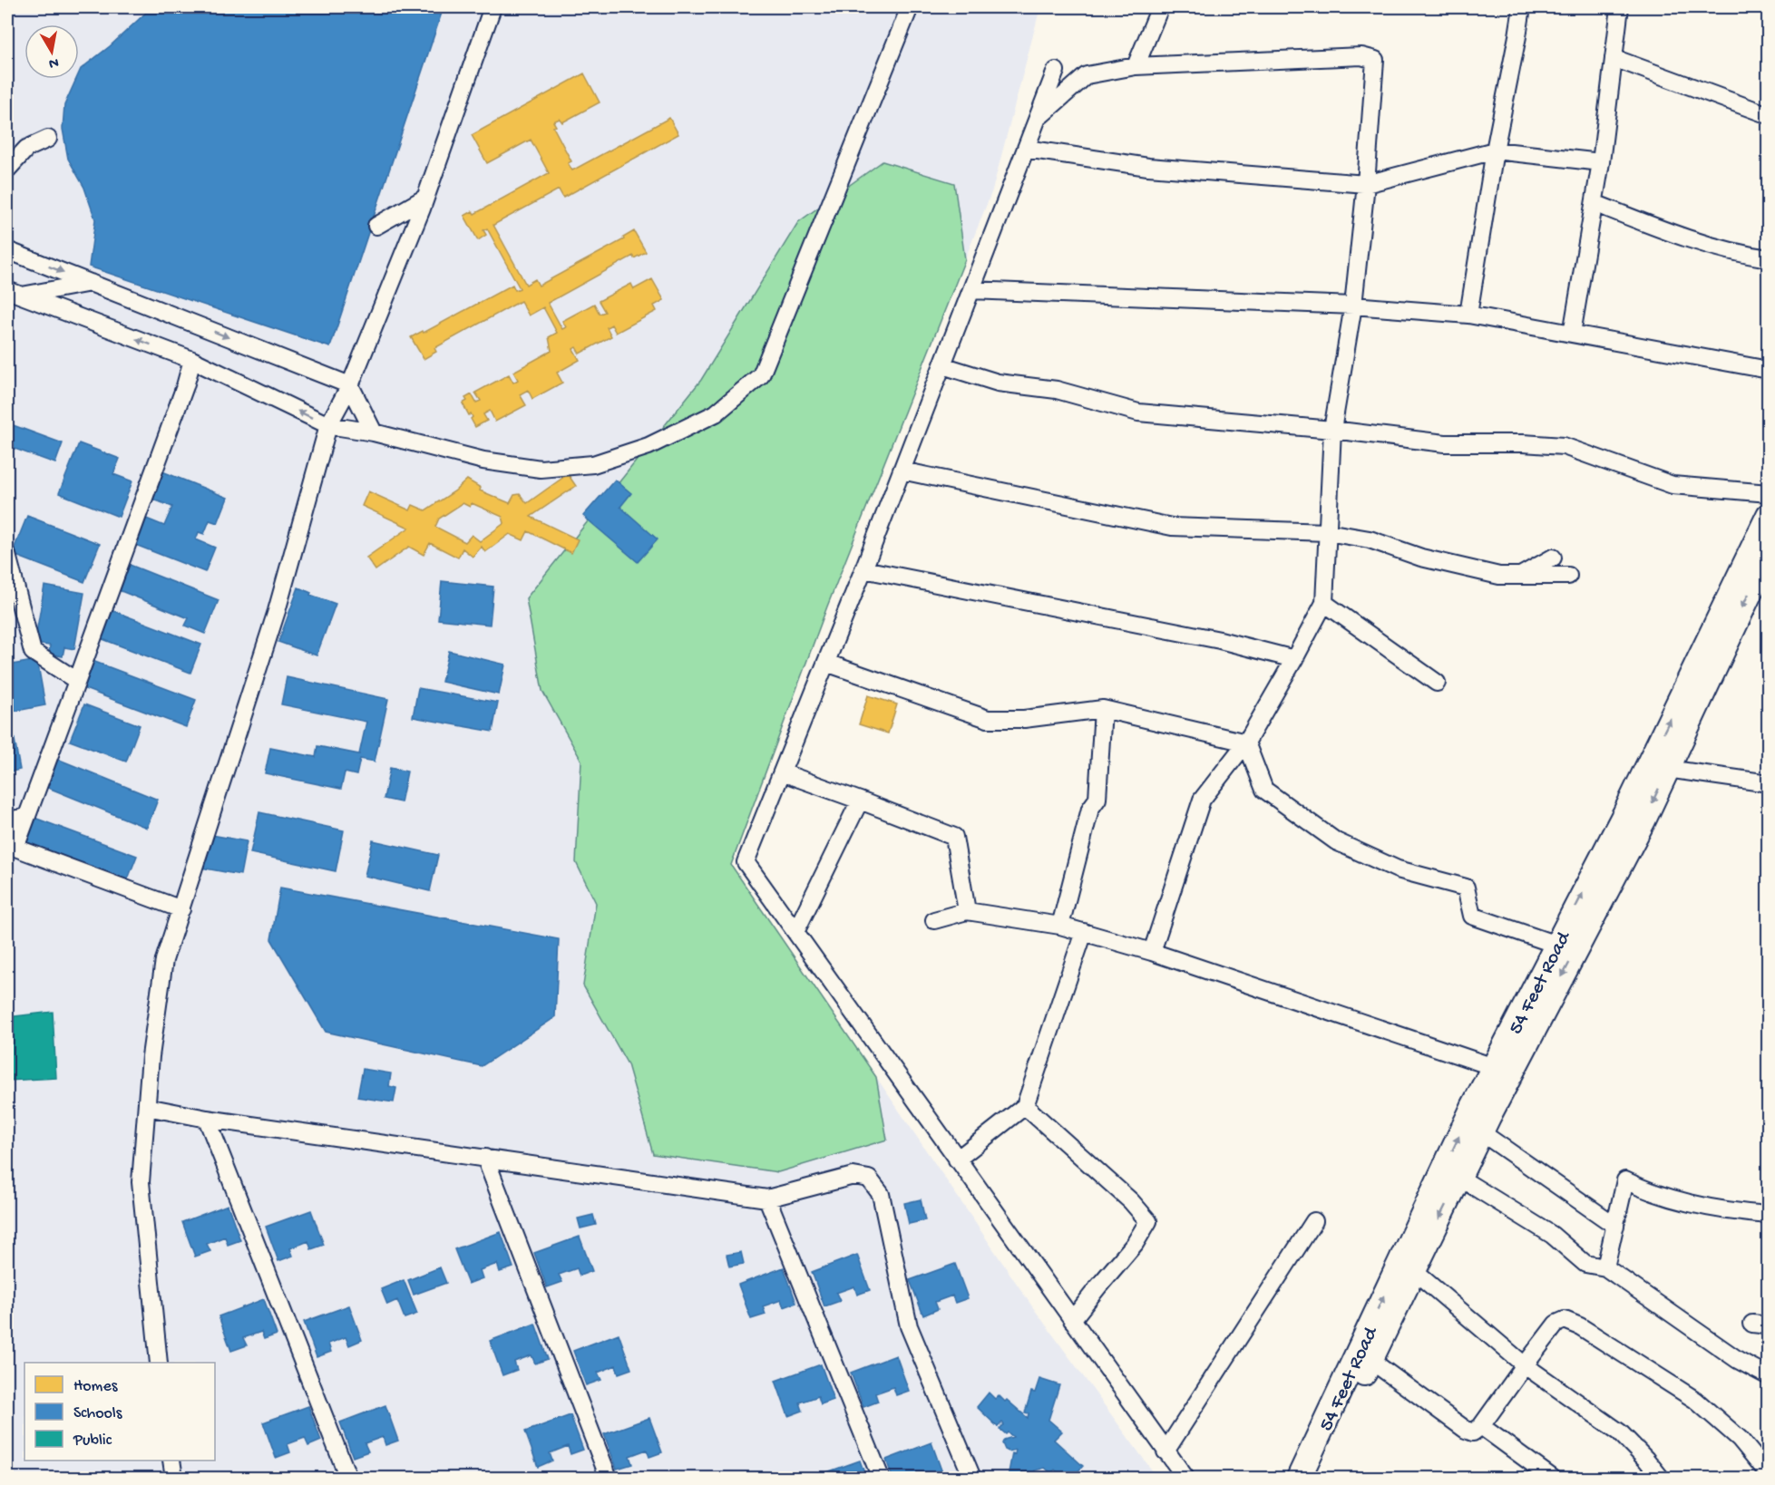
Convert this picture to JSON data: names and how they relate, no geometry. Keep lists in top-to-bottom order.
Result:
{
  "streets": {
    "street": ["54 Feet Road"]
  },
  "legend": ["Homes", "Schools", "Public"],
  "north": "bottom"
}
